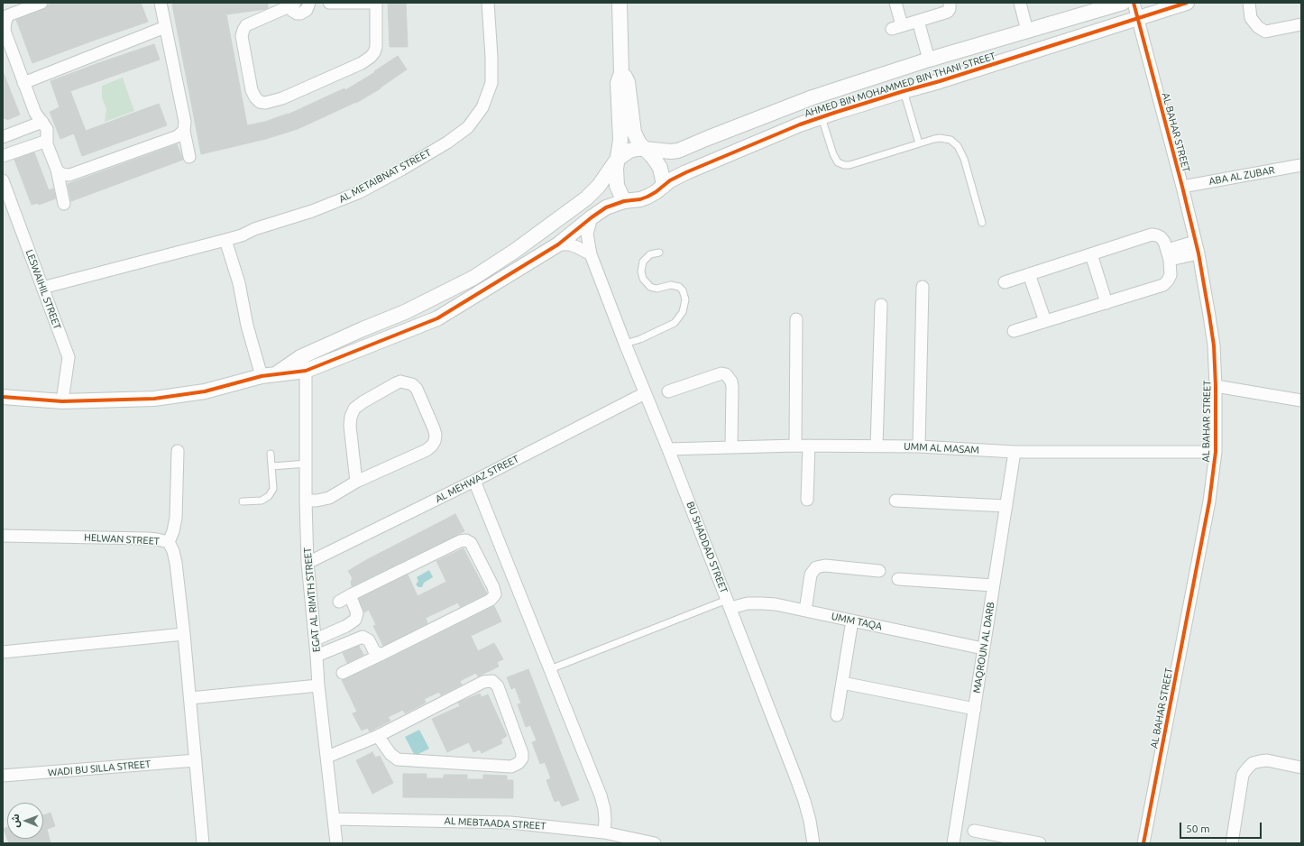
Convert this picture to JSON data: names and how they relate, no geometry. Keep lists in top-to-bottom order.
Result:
{
  "streets": {
    "street": [
      "AHMED BIN MOHAMMED BIN THANI STREET",
      "AL BAHAR STREET",
      "AL METAIBNAT STREET",
      "ABA AL ZUBAR",
      "LESWAIHIL STREET",
      "UMM AL MASAM",
      "AL MEHWAZ STREET",
      "HELWAN STREET",
      "BU SHADDAD STREET",
      "EGAT AL RIMTH STREET",
      "UMM TAQA",
      "MAQROUN AL DARB",
      "WADI BU SILLA STREET",
      "AL MEBTAADA STREET"
    ]
  },
  "crossings": [
    ["AHMED BIN MOHAMMED BIN THANI STREET", "AL BAHAR STREET"],
    ["AHMED BIN MOHAMMED BIN THANI STREET", "LESWAIHIL STREET"],
    ["AHMED BIN MOHAMMED BIN THANI STREET", "BU SHADDAD STREET"],
    ["AHMED BIN MOHAMMED BIN THANI STREET", "EGAT AL RIMTH STREET"],
    ["AL BAHAR STREET", "ABA AL ZUBAR"],
    ["AL BAHAR STREET", "UMM AL MASAM"],
    ["AL METAIBNAT STREET", "LESWAIHIL STREET"],
    ["UMM AL MASAM", "BU SHADDAD STREET"],
    ["UMM AL MASAM", "MAQROUN AL DARB"],
    ["AL MEHWAZ STREET", "BU SHADDAD STREET"],
    ["AL MEHWAZ STREET", "EGAT AL RIMTH STREET"],
    ["HELWAN STREET", "WADI BU SILLA STREET"],
    ["BU SHADDAD STREET", "UMM TAQA"],
    ["EGAT AL RIMTH STREET", "AL MEBTAADA STREET"],
    ["UMM TAQA", "MAQROUN AL DARB"]
  ],
  "scale_bar": "50 m",
  "north": "left"
}
